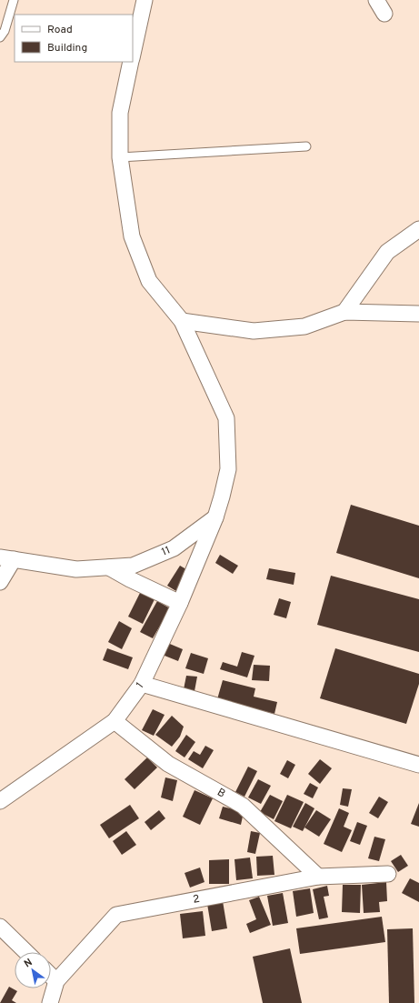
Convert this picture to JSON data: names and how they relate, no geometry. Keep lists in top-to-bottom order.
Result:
{
  "streets": {
    "street": [
      "11",
      "1",
      "B",
      "2"
    ]
  },
  "crossings": [
    ["11", "1"],
    ["1", "B"],
    ["B", "2"]
  ],
  "legend": ["Road", "Building"],
  "north": "top left"
}
